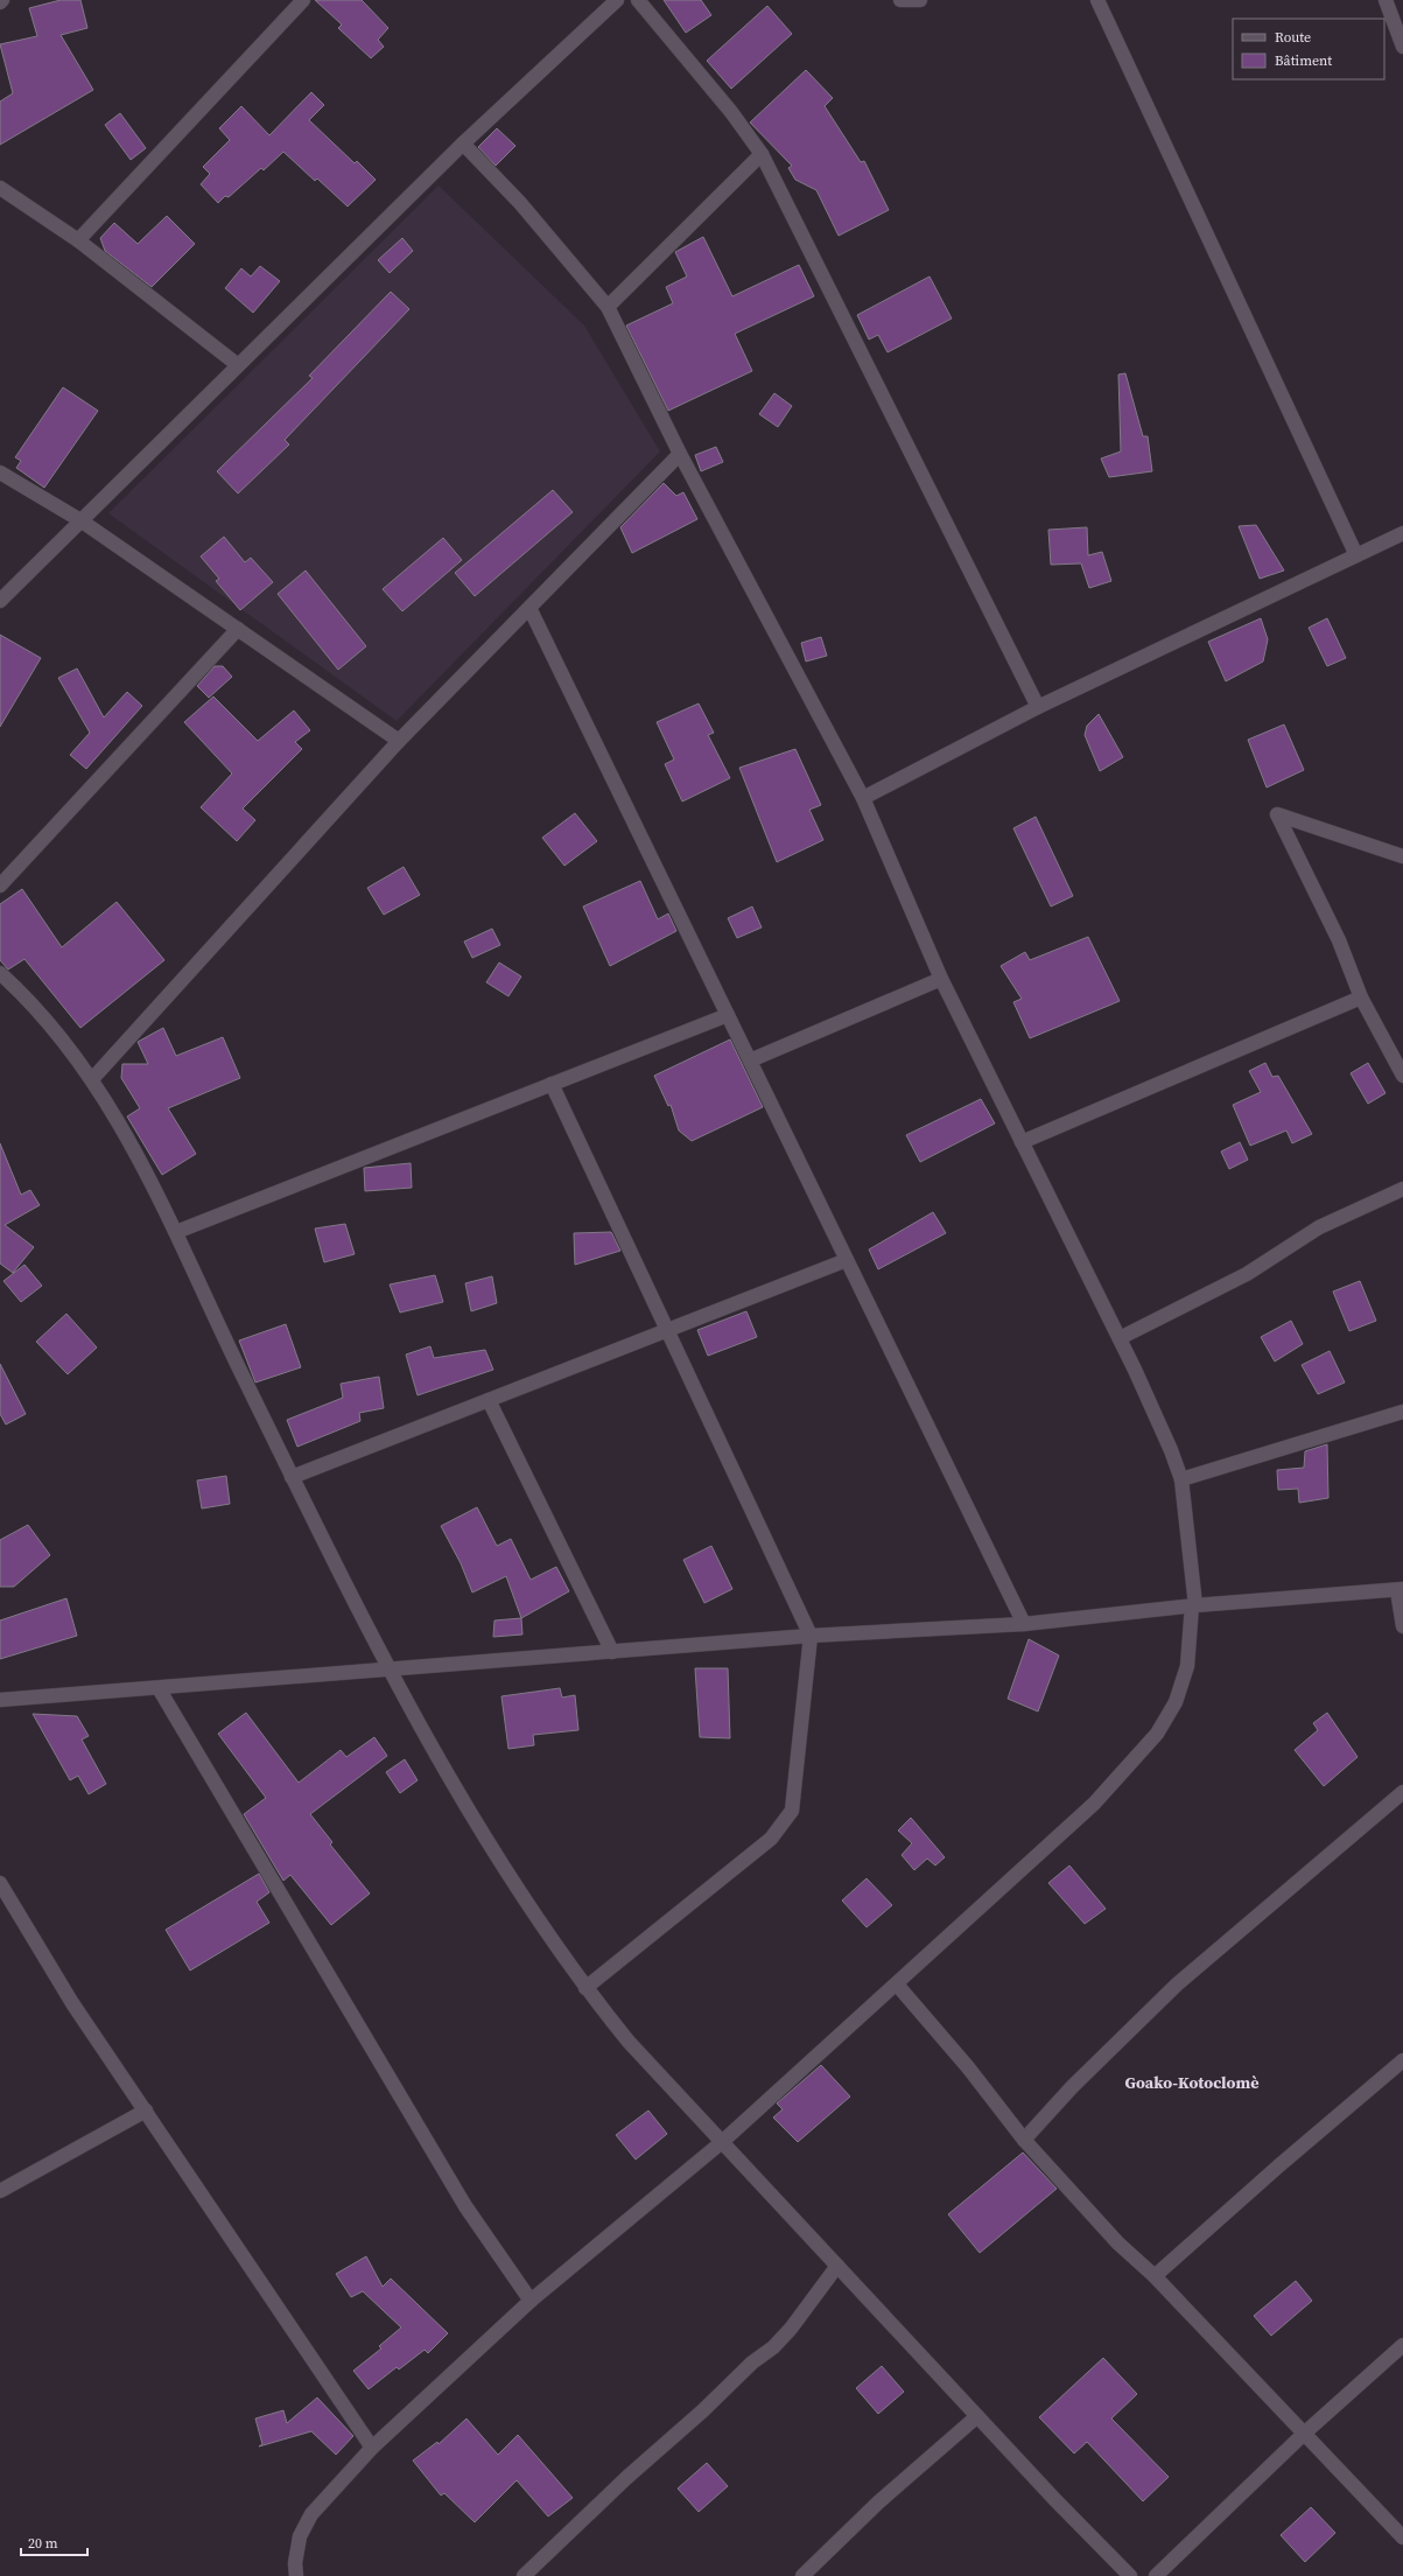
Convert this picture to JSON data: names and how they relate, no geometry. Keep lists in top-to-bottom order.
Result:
{
  "districts": ["Goako-Kotoclomè"],
  "legend": ["Route", "Bâtiment"],
  "scale_bar": "20 m"
}
